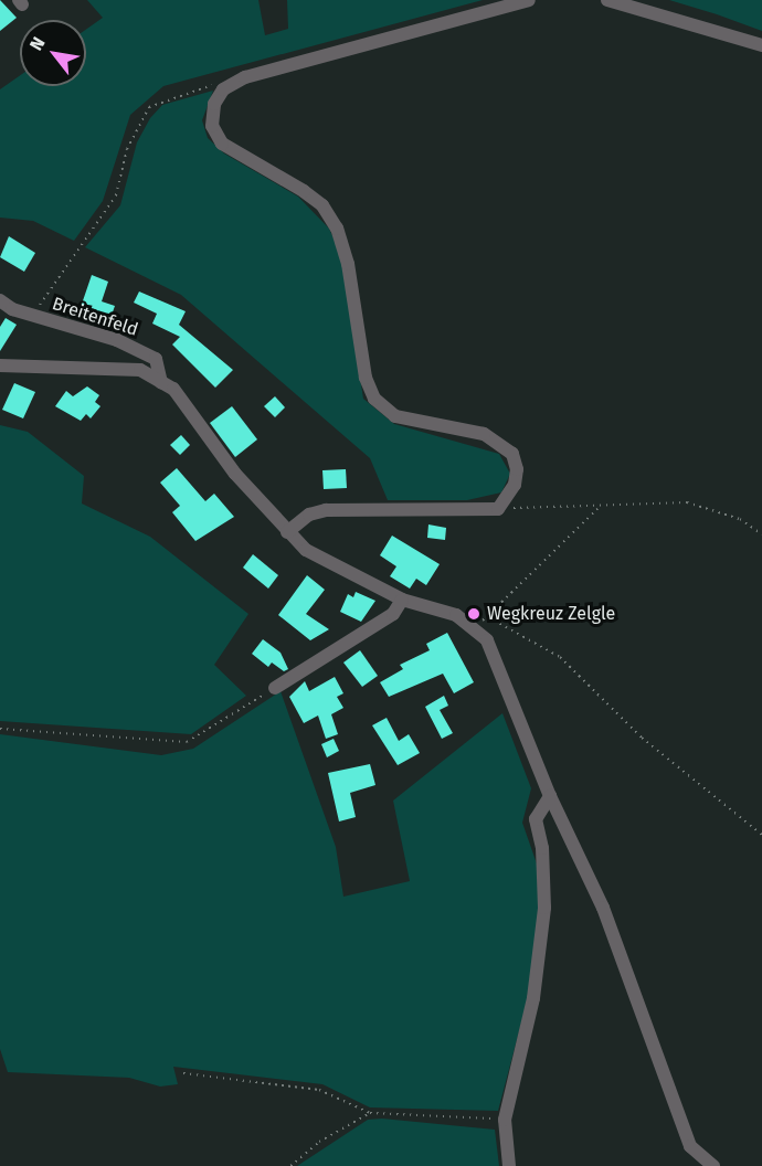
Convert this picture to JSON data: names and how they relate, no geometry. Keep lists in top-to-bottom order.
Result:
{
  "streets": {
    "street": ["Breitenfeld"]
  },
  "places": ["Wegkreuz Zelgle"],
  "north": "top left"
}
